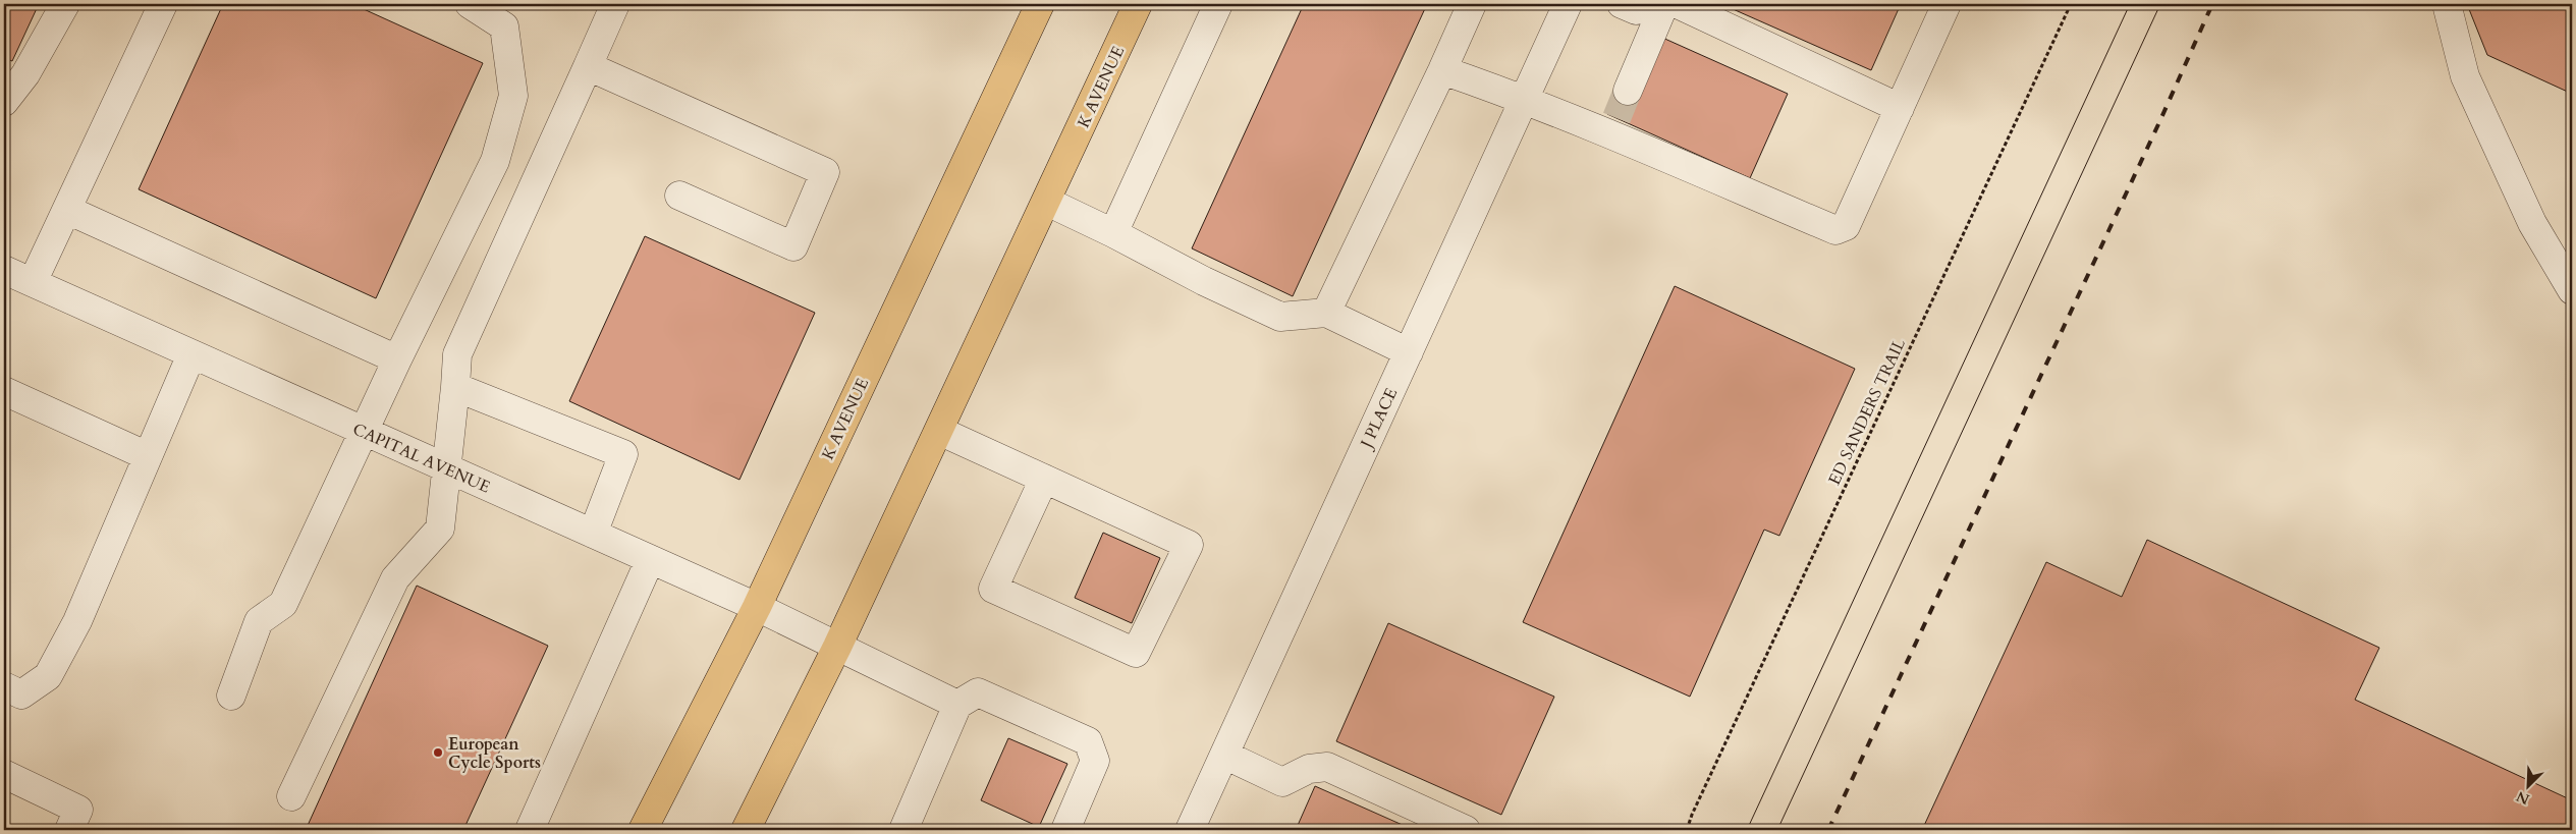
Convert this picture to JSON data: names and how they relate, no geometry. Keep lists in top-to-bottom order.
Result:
{
  "streets": {
    "main road": ["K AVENUE"],
    "street": ["J PLACE", "CAPITAL AVENUE"],
    "path": ["ED SANDERS TRAIL"]
  },
  "crossings": [
    ["K AVENUE", "CAPITAL AVENUE"]
  ],
  "places": ["European Cycle Sports"],
  "north": "bottom left"
}
